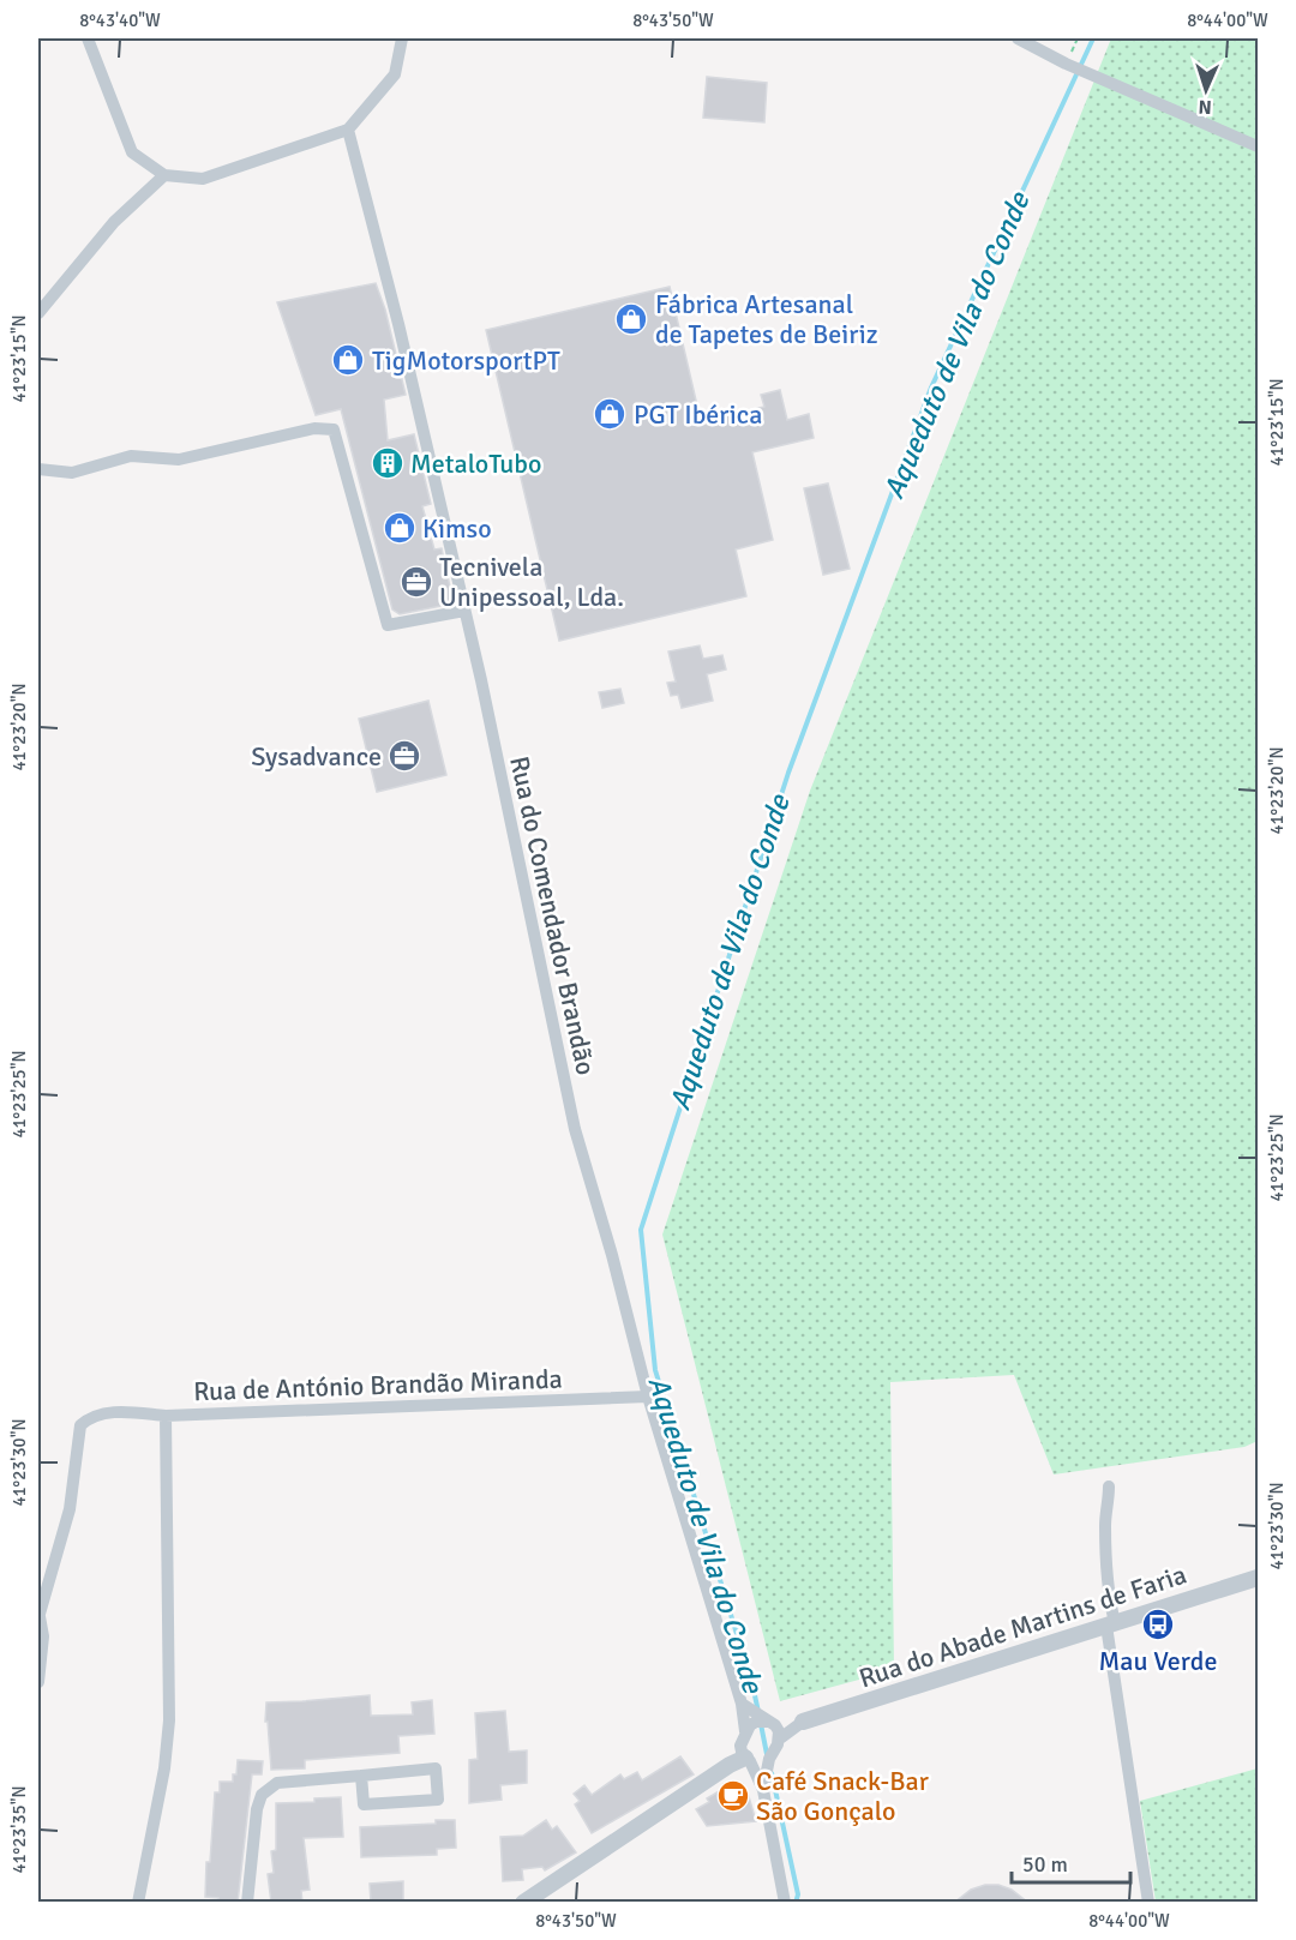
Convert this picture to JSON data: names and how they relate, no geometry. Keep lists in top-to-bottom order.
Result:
{
  "streets": {
    "street": ["Rua do Comendador Brandão", "Rua de António Brandão Miranda", "Rua do Abade Martins de Faria"]
  },
  "crossings": [
    ["Rua do Comendador Brandão", "Rua de António Brandão Miranda"]
  ],
  "water": ["Aqueduto de Vila do Conde"],
  "places": {
    "shop": [
      "Fábrica Artesanal de Tapetes de Beiriz",
      "TigMotorsportPT",
      "PGT Ibérica",
      "Kimso"
    ],
    "building": ["MetaloTubo"],
    "office": ["Tecnivela Unipessoal, Lda.", "Sysadvance"],
    "bus stop": ["Mau Verde"],
    "cafe": ["Café Snack-Bar São Gonçalo"]
  },
  "scale_bar": "50 m",
  "north": "bottom",
  "coordinates": [
    "8°43'40\"W",
    "8°43'50\"W",
    "8°44'00\"W",
    "41°23'15\"N",
    "41°23'20\"N",
    "41°23'25\"N",
    "41°23'30\"N",
    "41°23'35\"N"
  ]
}
